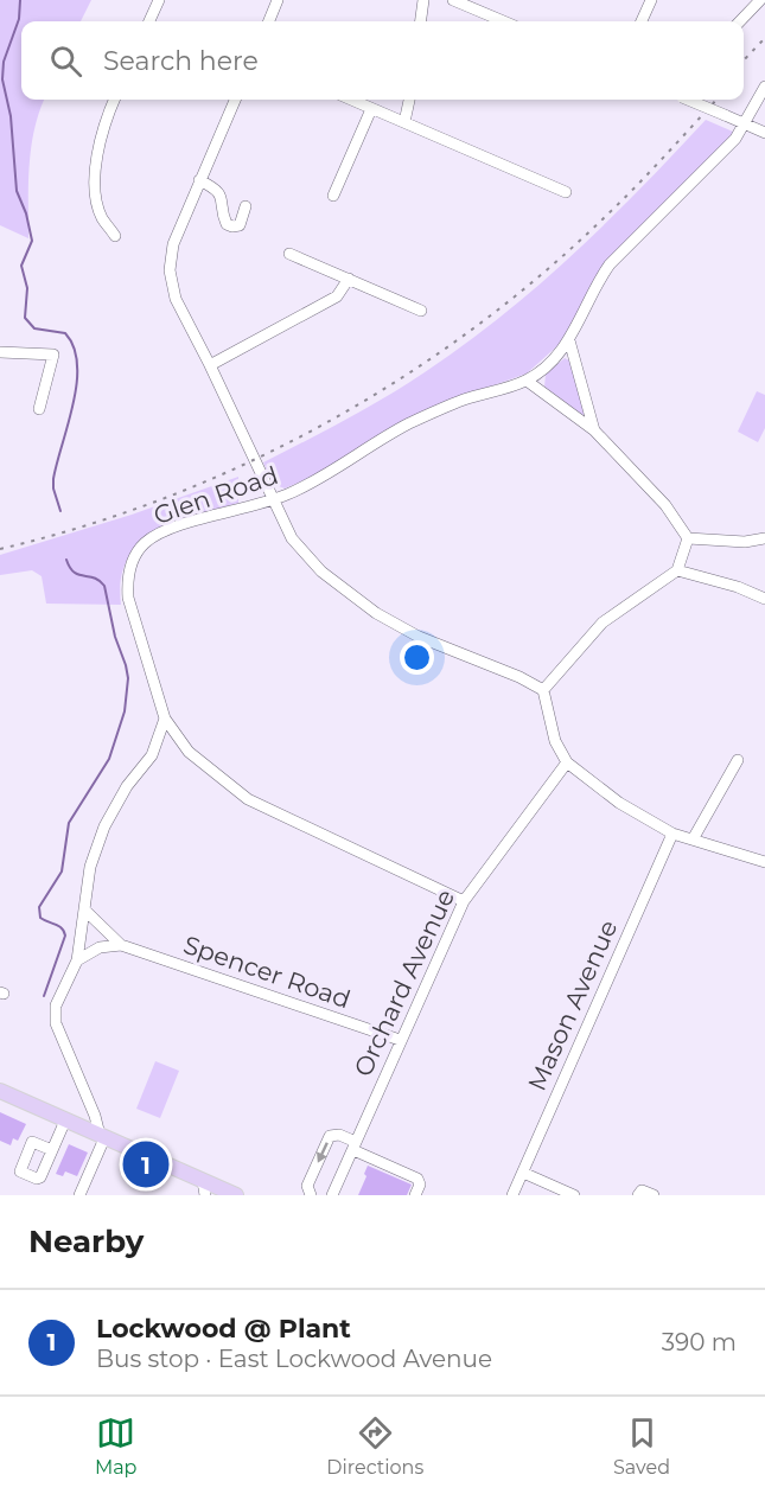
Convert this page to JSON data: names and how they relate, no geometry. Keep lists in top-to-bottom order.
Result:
{
  "streets": {
    "street": [
      "Glen Road",
      "Spencer Road",
      "Orchard Avenue",
      "Mason Avenue"
    ]
  },
  "crossings": [
    ["Glen Road", "Orchard Avenue"],
    ["Spencer Road", "Orchard Avenue"]
  ],
  "page": {
    "search": "Search here",
    "pins": "1",
    "heading": "Nearby",
    "list": [
      {
        "mark": "1",
        "name": "Lockwood @ Plant",
        "note": "Bus stop · East Lockwood Avenue",
        "value": "390 m"
      }
    ],
    "nav": ["Map", "Directions", "Saved"]
  }
}
